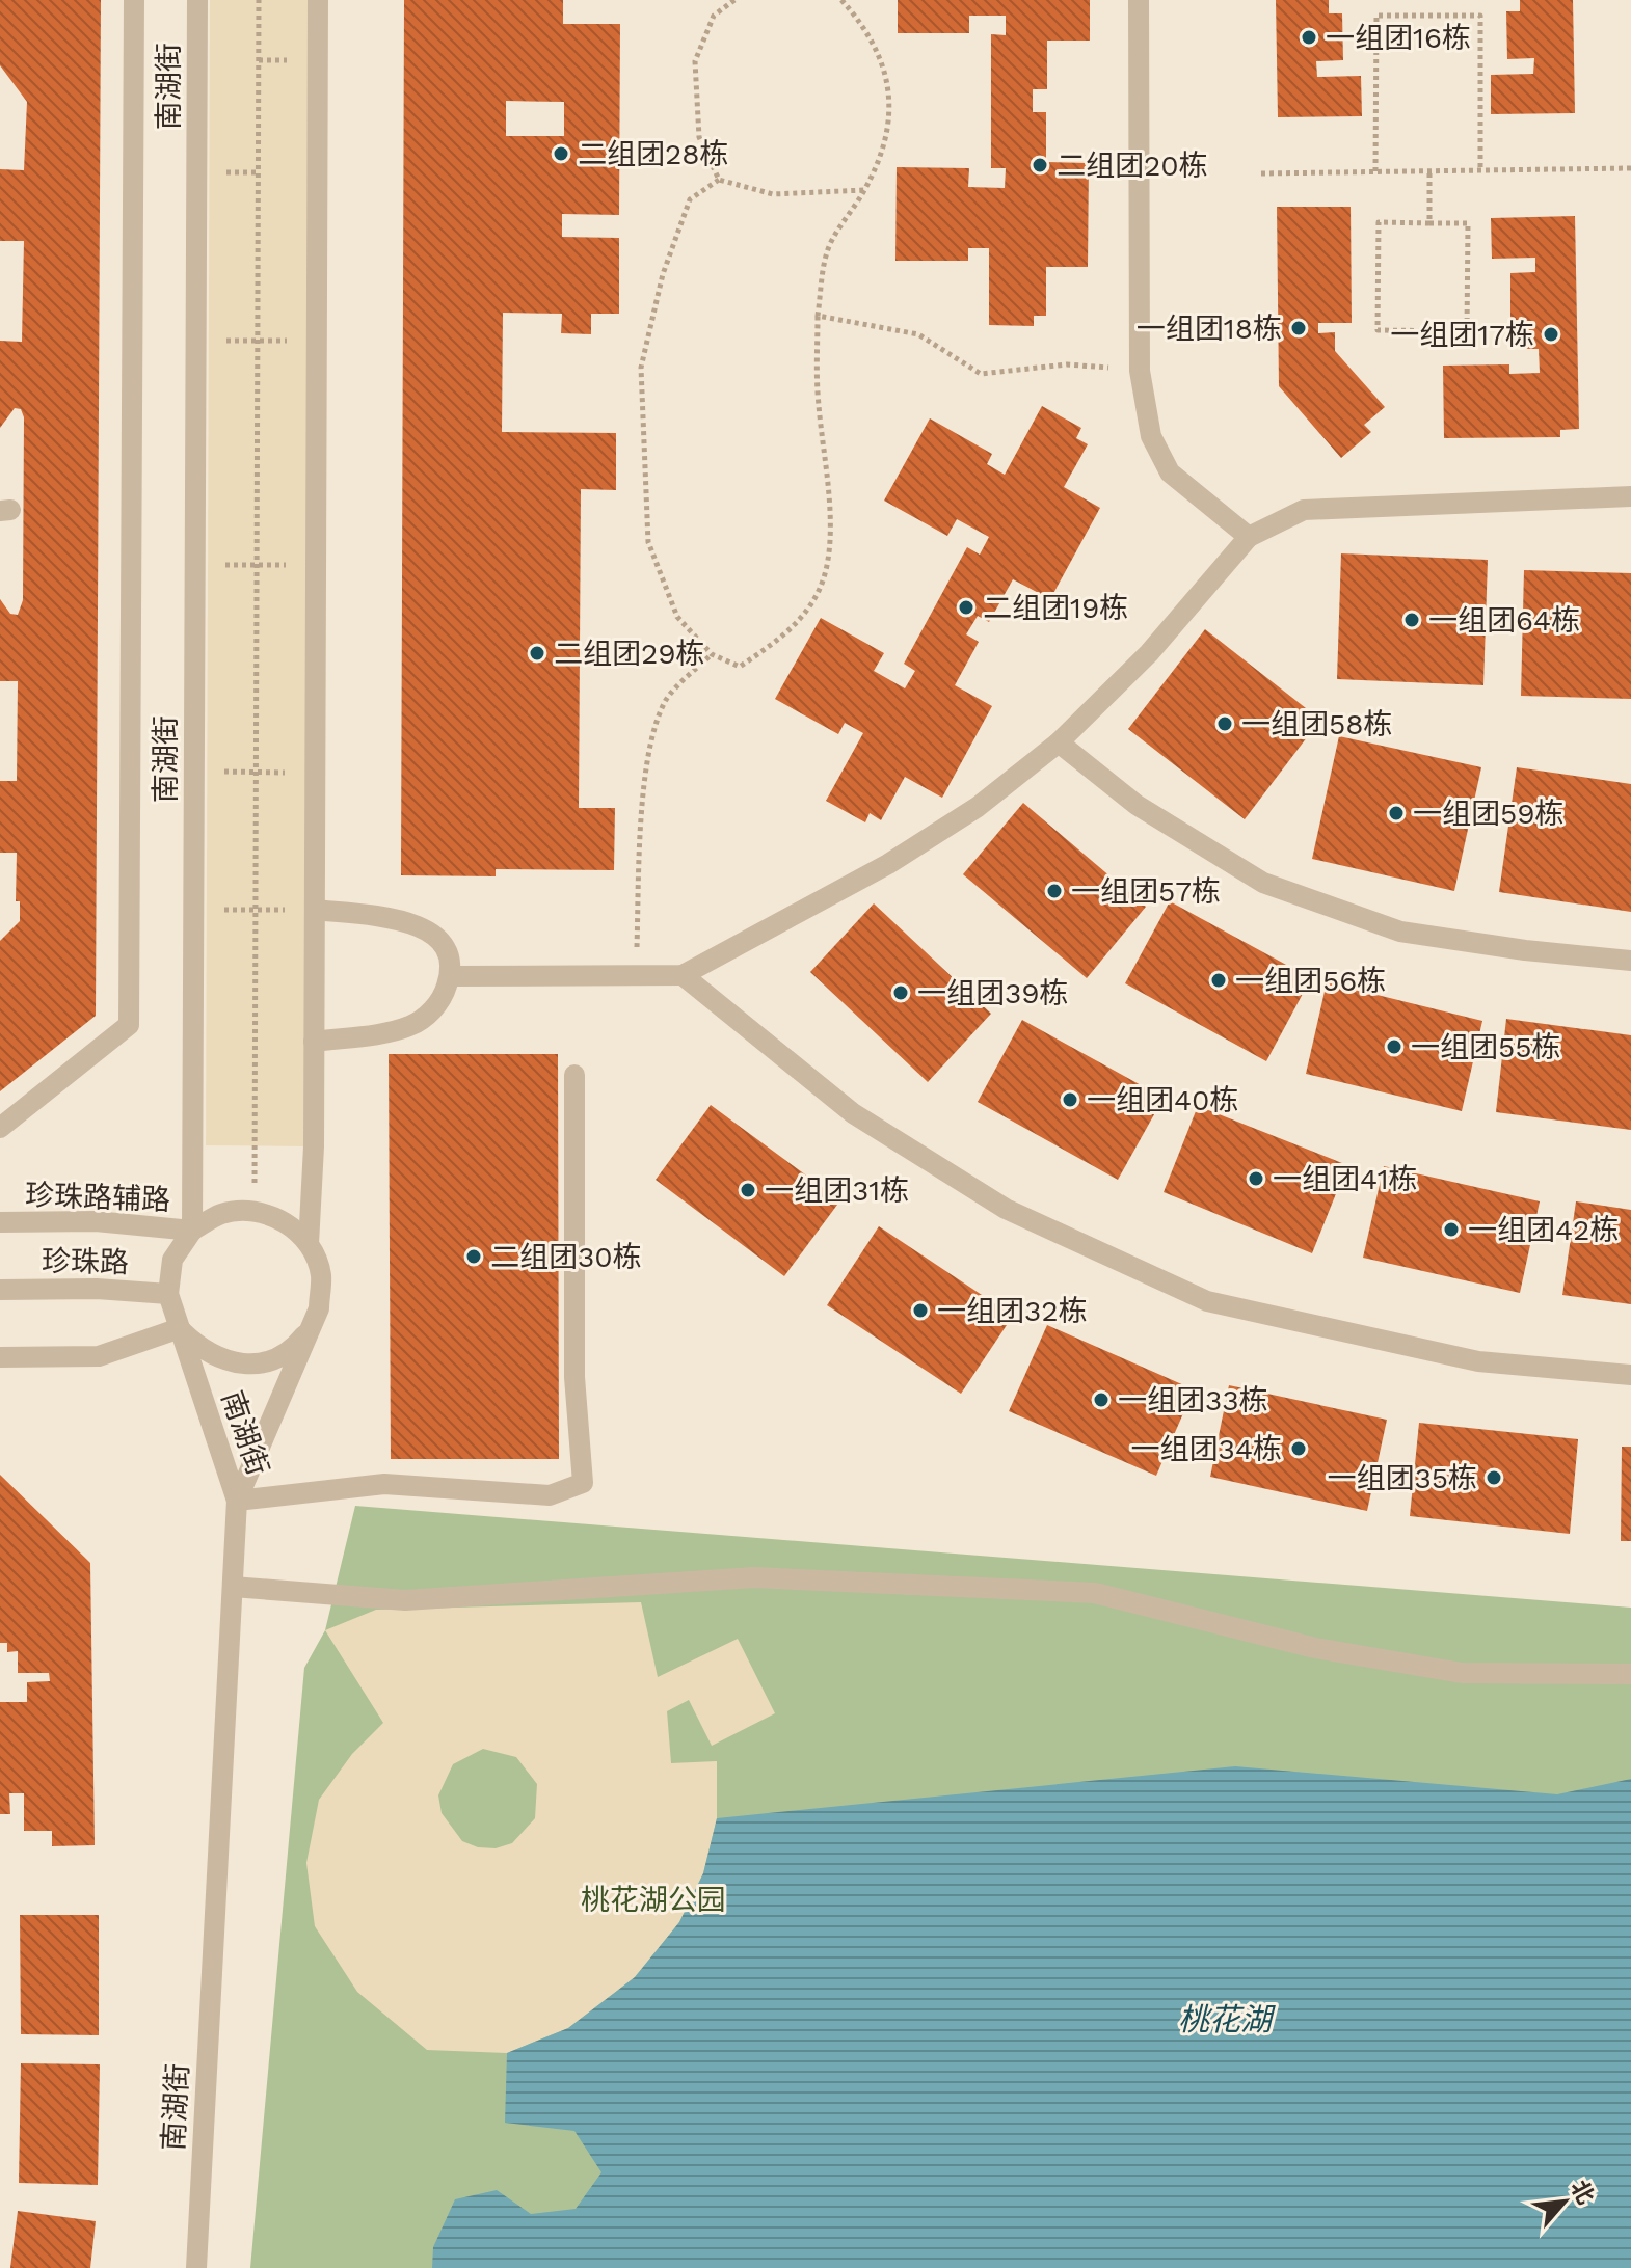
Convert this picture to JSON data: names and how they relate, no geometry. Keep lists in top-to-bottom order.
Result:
{
  "streets": {
    "street": ["南湖街", "珍珠路辅路", "珍珠路"]
  },
  "crossings": [
    ["南湖街", "珍珠路辅路"],
    ["南湖街", "珍珠路"],
    ["珍珠路辅路", "珍珠路"]
  ],
  "water": ["桃花湖"],
  "parks": ["桃花湖公园"],
  "places": [
    "一组团16栋",
    "二组团28栋",
    "二组团20栋",
    "一组团18栋",
    "一组团17栋",
    "二组团19栋",
    "一组团64栋",
    "二组团29栋",
    "一组团58栋",
    "一组团59栋",
    "一组团57栋",
    "一组团56栋",
    "一组团39栋",
    "一组团55栋",
    "一组团40栋",
    "一组团41栋",
    "一组团31栋",
    "一组团42栋",
    "二组团30栋",
    "一组团32栋",
    "一组团33栋",
    "一组团34栋",
    "一组团35栋"
  ],
  "north": "top right"
}
